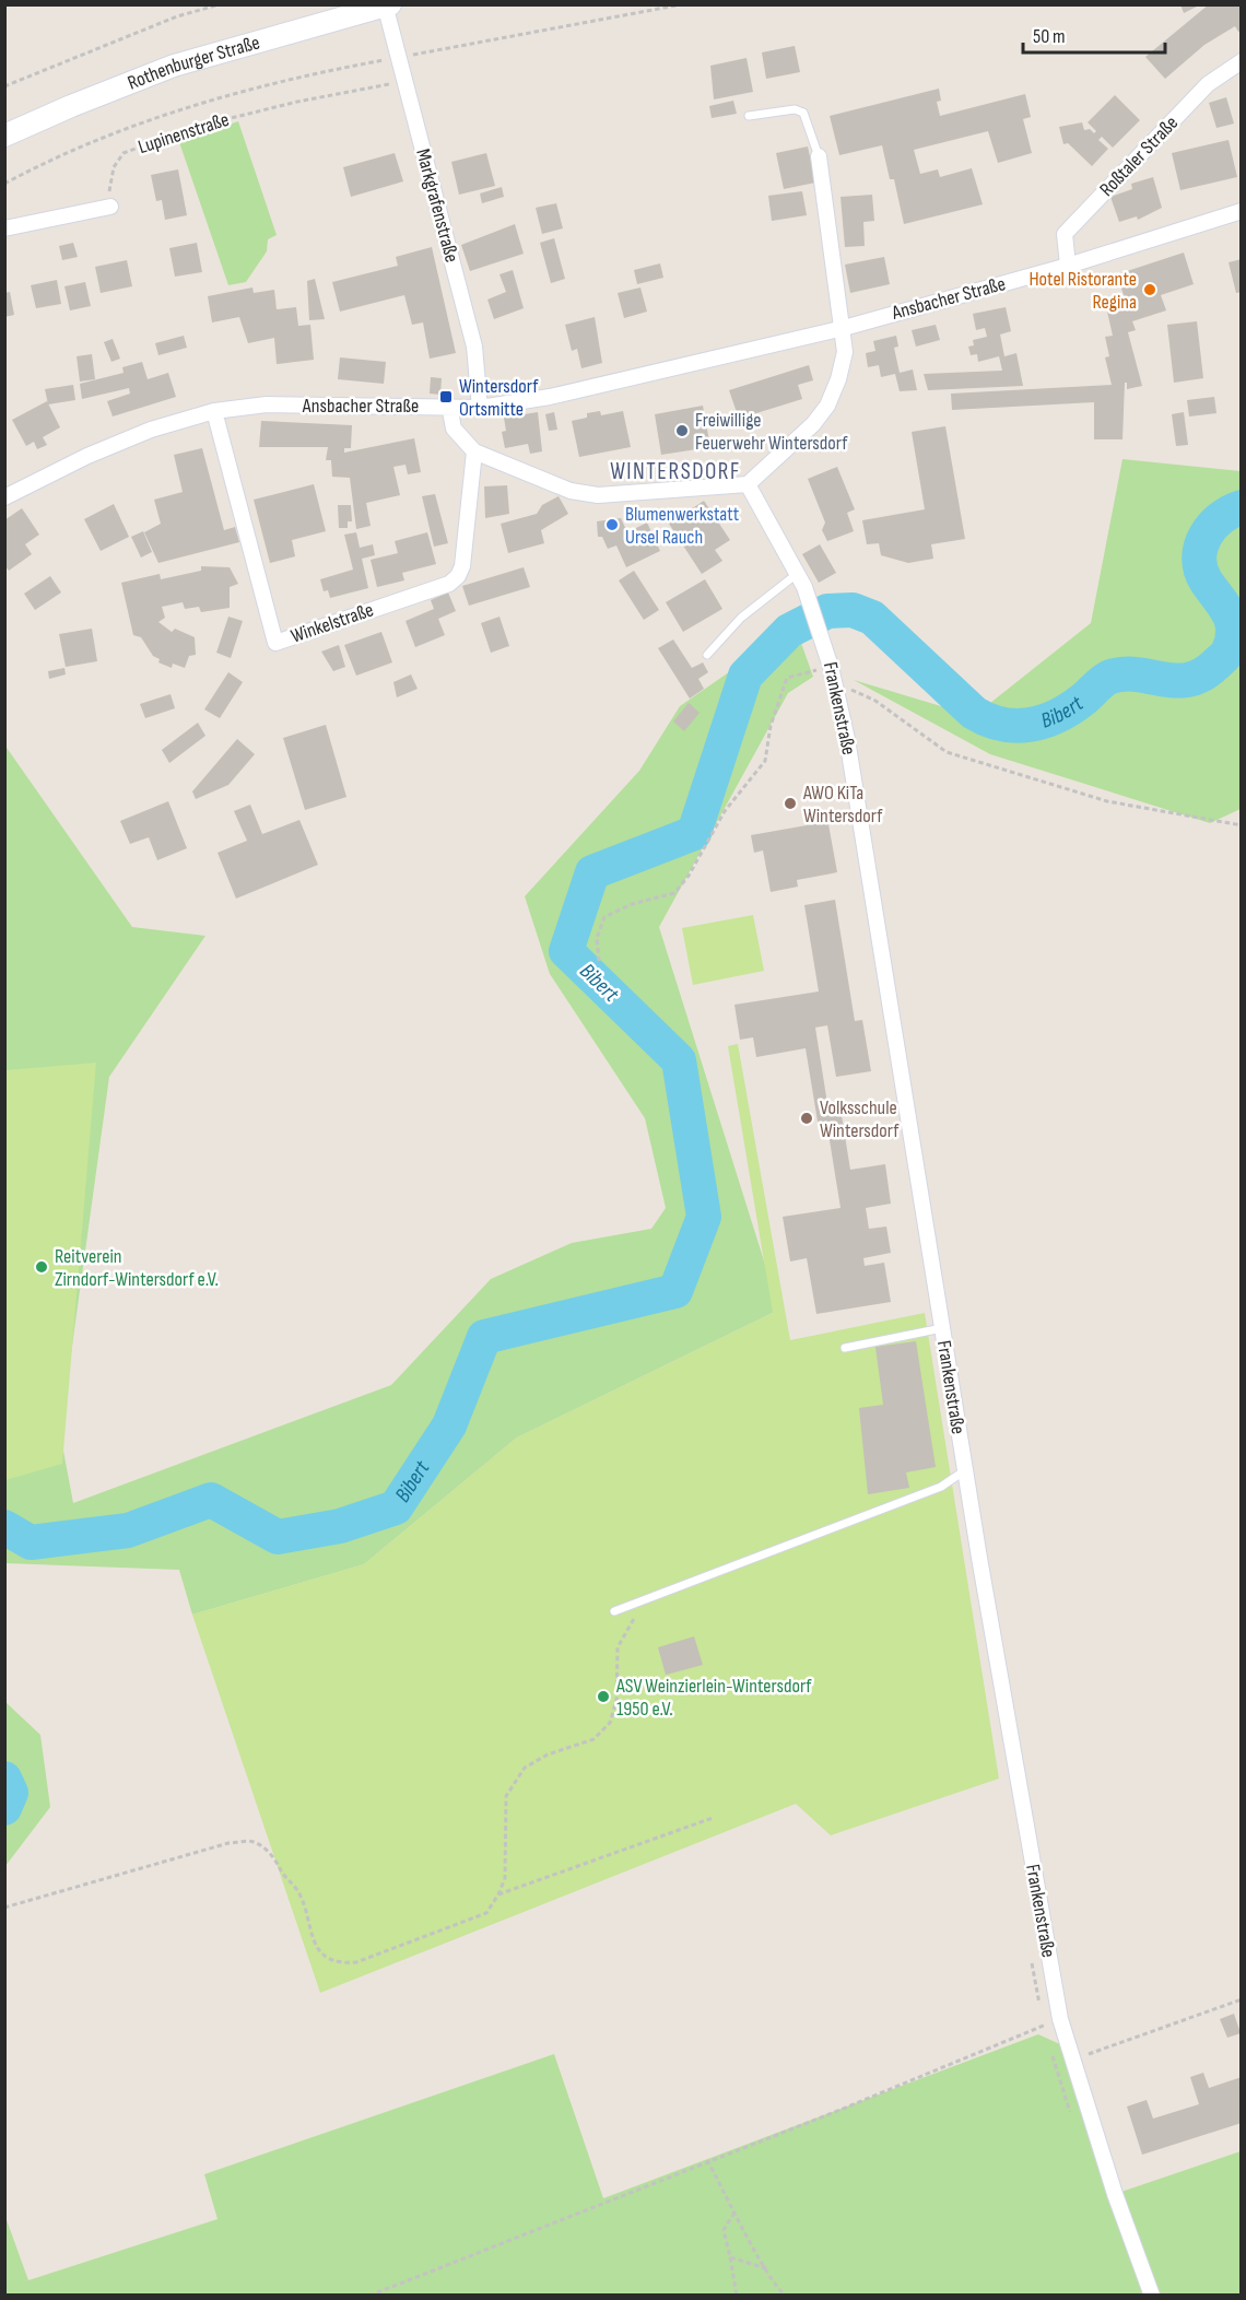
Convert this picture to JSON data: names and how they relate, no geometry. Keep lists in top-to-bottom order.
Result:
{
  "streets": {
    "main road": ["Rothenburger Straße"],
    "street": [
      "Roßtaler Straße",
      "Markgrafenstraße",
      "Ansbacher Straße",
      "Winkelstraße",
      "Frankenstraße"
    ],
    "path": ["Lupinenstraße"]
  },
  "crossings": [
    ["Rothenburger Straße", "Markgrafenstraße"],
    ["Lupinenstraße", "Markgrafenstraße"],
    ["Roßtaler Straße", "Ansbacher Straße"],
    ["Markgrafenstraße", "Ansbacher Straße"],
    ["Ansbacher Straße", "Winkelstraße"]
  ],
  "districts": ["WINTERSDORF"],
  "water": ["Bibert"],
  "places": {
    "other": [
      "Hotel Ristorante Regina",
      "Freiwillige Feuerwehr Wintersdorf",
      "Blumenwerkstatt Ursel Rauch",
      "AWO KiTa Wintersdorf",
      "Volksschule Wintersdorf",
      "Reitverein Zirndorf-Wintersdorf e.V.",
      "ASV Weinzierlein-Wintersdorf 1950 e.V."
    ],
    "transit": ["Wintersdorf Ortsmitte"]
  },
  "scale_bar": "50 m"
}
